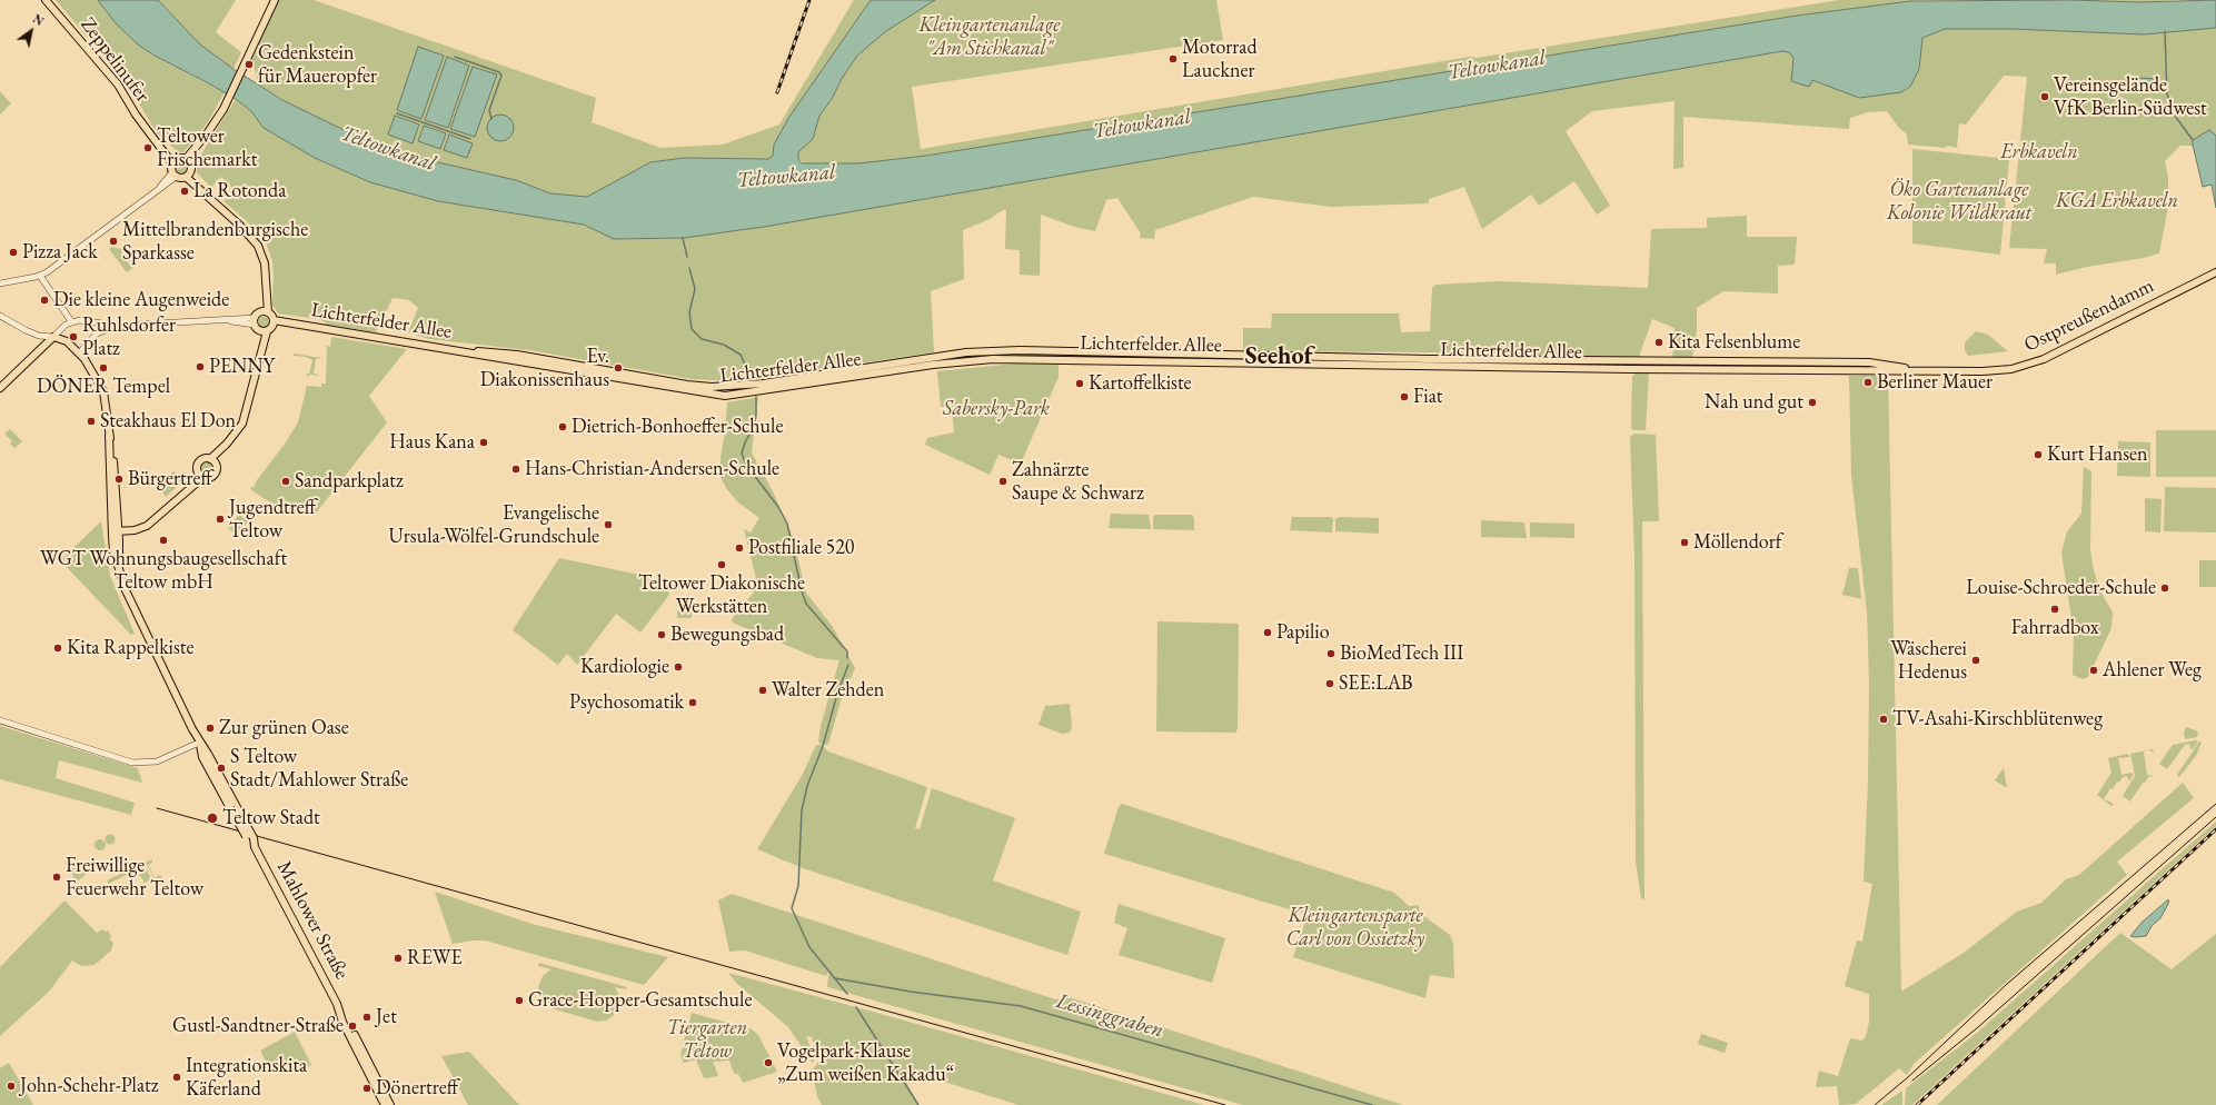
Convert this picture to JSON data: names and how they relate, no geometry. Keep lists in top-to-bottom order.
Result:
{
  "streets": {
    "main road": [
      "Zeppelinufer",
      "Ostpreußendamm",
      "Lichterfelder Allee",
      "Mahlower Straße"
    ]
  },
  "crossings": [
    ["Ostpreußendamm", "Lichterfelder Allee"]
  ],
  "districts": ["Seehof"],
  "water": ["Teltowkanal", "Lessinggraben"],
  "parks": [
    "Kleingartenanlage \"Am Stichkanal\"",
    "Erbkaveln",
    "Öko Gartenanlage Kolonie Wildkraut",
    "KGA Erbkaveln",
    "Sabersky-Park",
    "Kleingartensparte Carl von Ossietzky",
    "Tiergarten Teltow"
  ],
  "places": [
    "Motorrad Lauckner",
    "Gedenkstein für Maueropfer",
    "Vereinsgelände VfK Berlin-Südwest",
    "Teltower Frischemarkt",
    "La Rotonda",
    "Mittelbrandenburgische Sparkasse",
    "Pizza Jack",
    "Die kleine Augenweide",
    "Ruhlsdorfer Platz",
    "Kita Felsenblume",
    "PENNY",
    "DÖNER Tempel",
    "Ev. Diakonissenhaus",
    "Berliner Mauer",
    "Kartoffelkiste",
    "Fiat",
    "Nah und gut",
    "Steakhaus El Don",
    "Dietrich-Bonhoeffer-Schule",
    "Haus Kana",
    "Kurt Hansen",
    "Hans-Christian-Andersen-Schule",
    "Bürgertreff",
    "Sandparkplatz",
    "Zahnärzte Saupe & Schwarz",
    "Jugendtreff Teltow",
    "Evangelische Ursula-Wölfel-Grundschule",
    "WGT Wohnungsbaugesellschaft Teltow mbH",
    "Möllendorf",
    "Postfiliale 520",
    "Teltower Diakonische Werkstätten",
    "Louise-Schroeder-Schule",
    "Fahrradbox",
    "Papilio",
    "Bewegungsbad",
    "Kita Rappelkiste",
    "BioMedTech III",
    "Wäscherei Hedenus",
    "Kardiologie",
    "Ahlener Weg",
    "SEE:LAB",
    "Walter Zehden",
    "Psychosomatik",
    "TV-Asahi-Kirschblütenweg",
    "Zur grünen Oase",
    "S Teltow Stadt/Mahlower Straße",
    "Teltow Stadt",
    "Freiwillige Feuerwehr Teltow",
    "REWE",
    "Grace-Hopper-Gesamtschule",
    "Jet",
    "Gustl-Sandtner-Straße",
    "Vogelpark-Klause „Zum weißen Kakadu“",
    "Integrationskita Käferland",
    "John-Schehr-Platz",
    "Dönertreff"
  ],
  "north": "top right"
}
